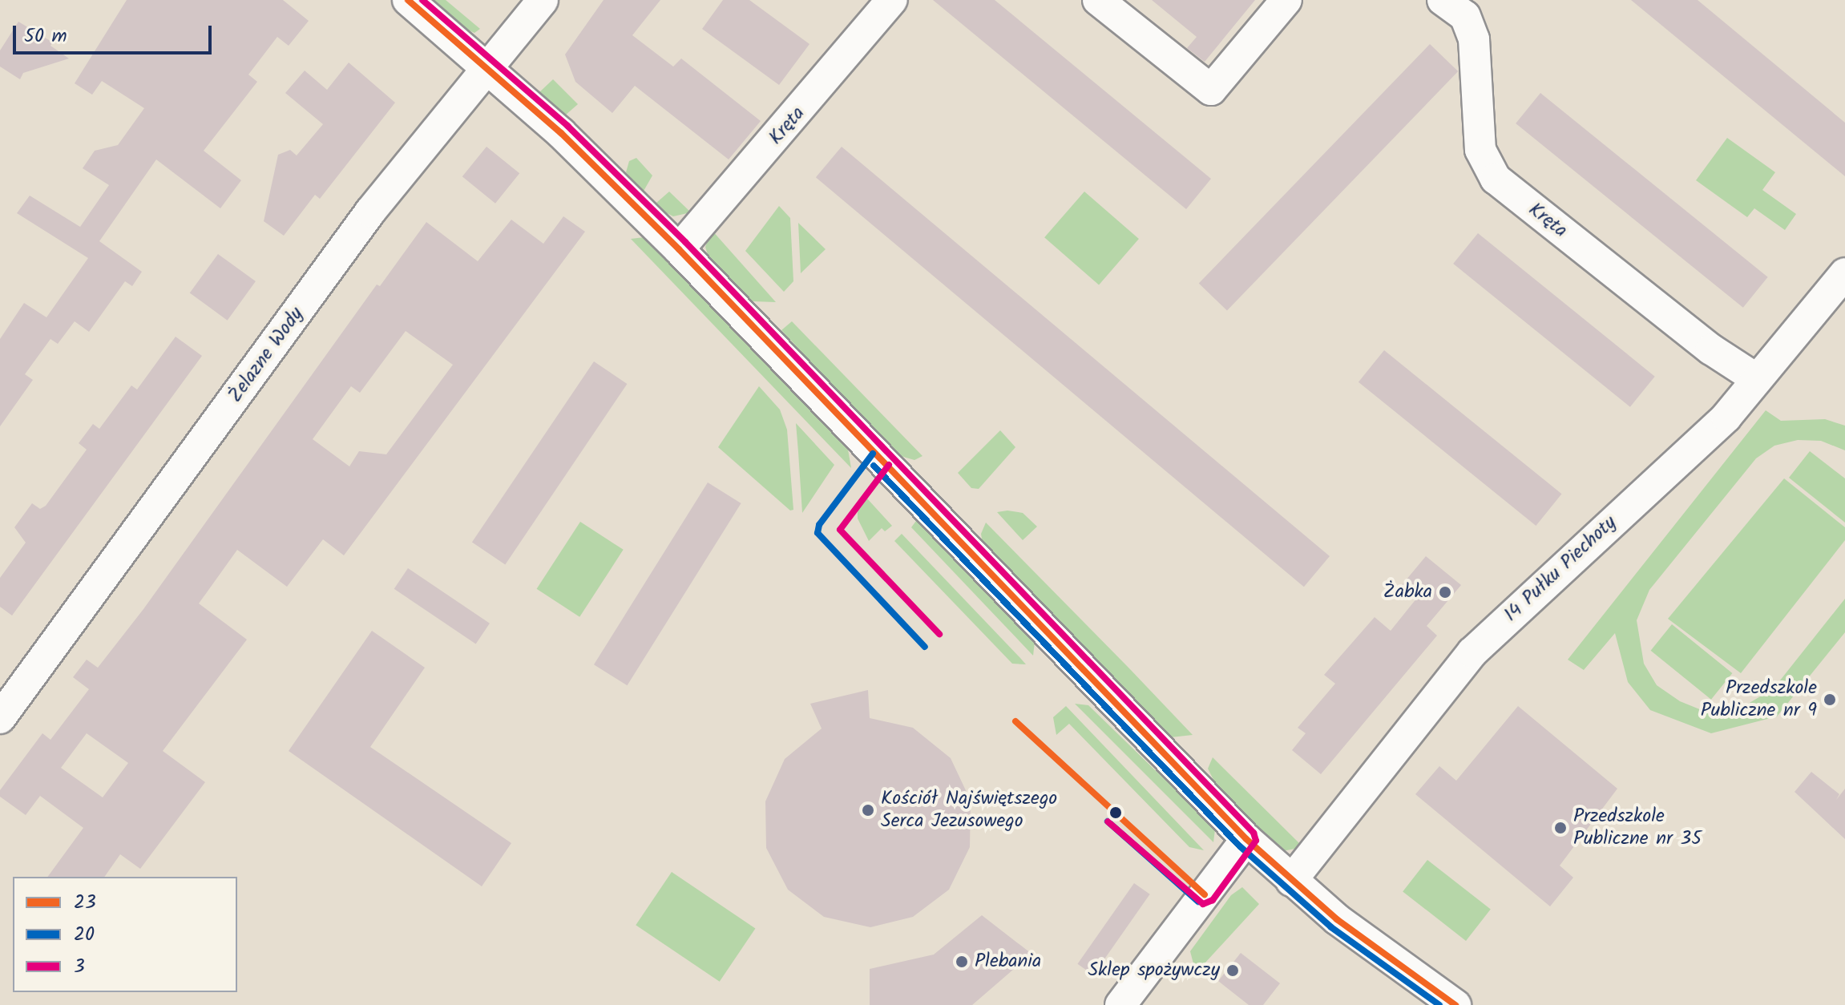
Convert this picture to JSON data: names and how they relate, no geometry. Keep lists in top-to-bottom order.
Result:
{
  "streets": {
    "street": ["Kręta", "Żelazne Wody", "14 Pułku Piechoty"]
  },
  "crossings": [
    ["Kręta", "14 Pułku Piechoty"]
  ],
  "places": [
    "Żabka",
    "Przedszkole Publiczne nr 9",
    "Kościół Najświętszego Serca Jezusowego",
    "Przedszkole Publiczne nr 35",
    "Plebania",
    "Sklep spożywczy"
  ],
  "lines": ["transit line 23", "transit line 3", "transit line 20"],
  "legend": ["23", "20", "3"],
  "scale_bar": "50 m"
}
